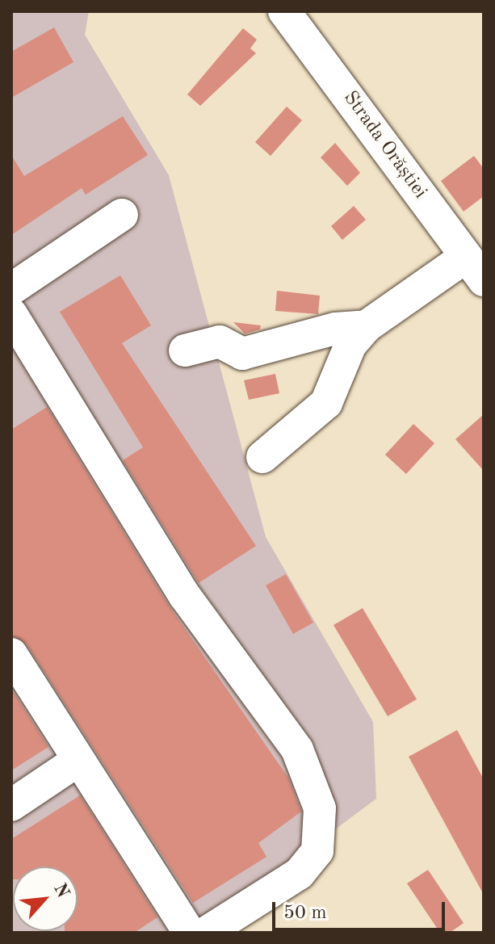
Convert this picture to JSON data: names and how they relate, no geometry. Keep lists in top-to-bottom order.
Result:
{
  "streets": {
    "street": ["Strada Orăștiei"]
  },
  "scale_bar": "50 m",
  "north": "top right"
}
